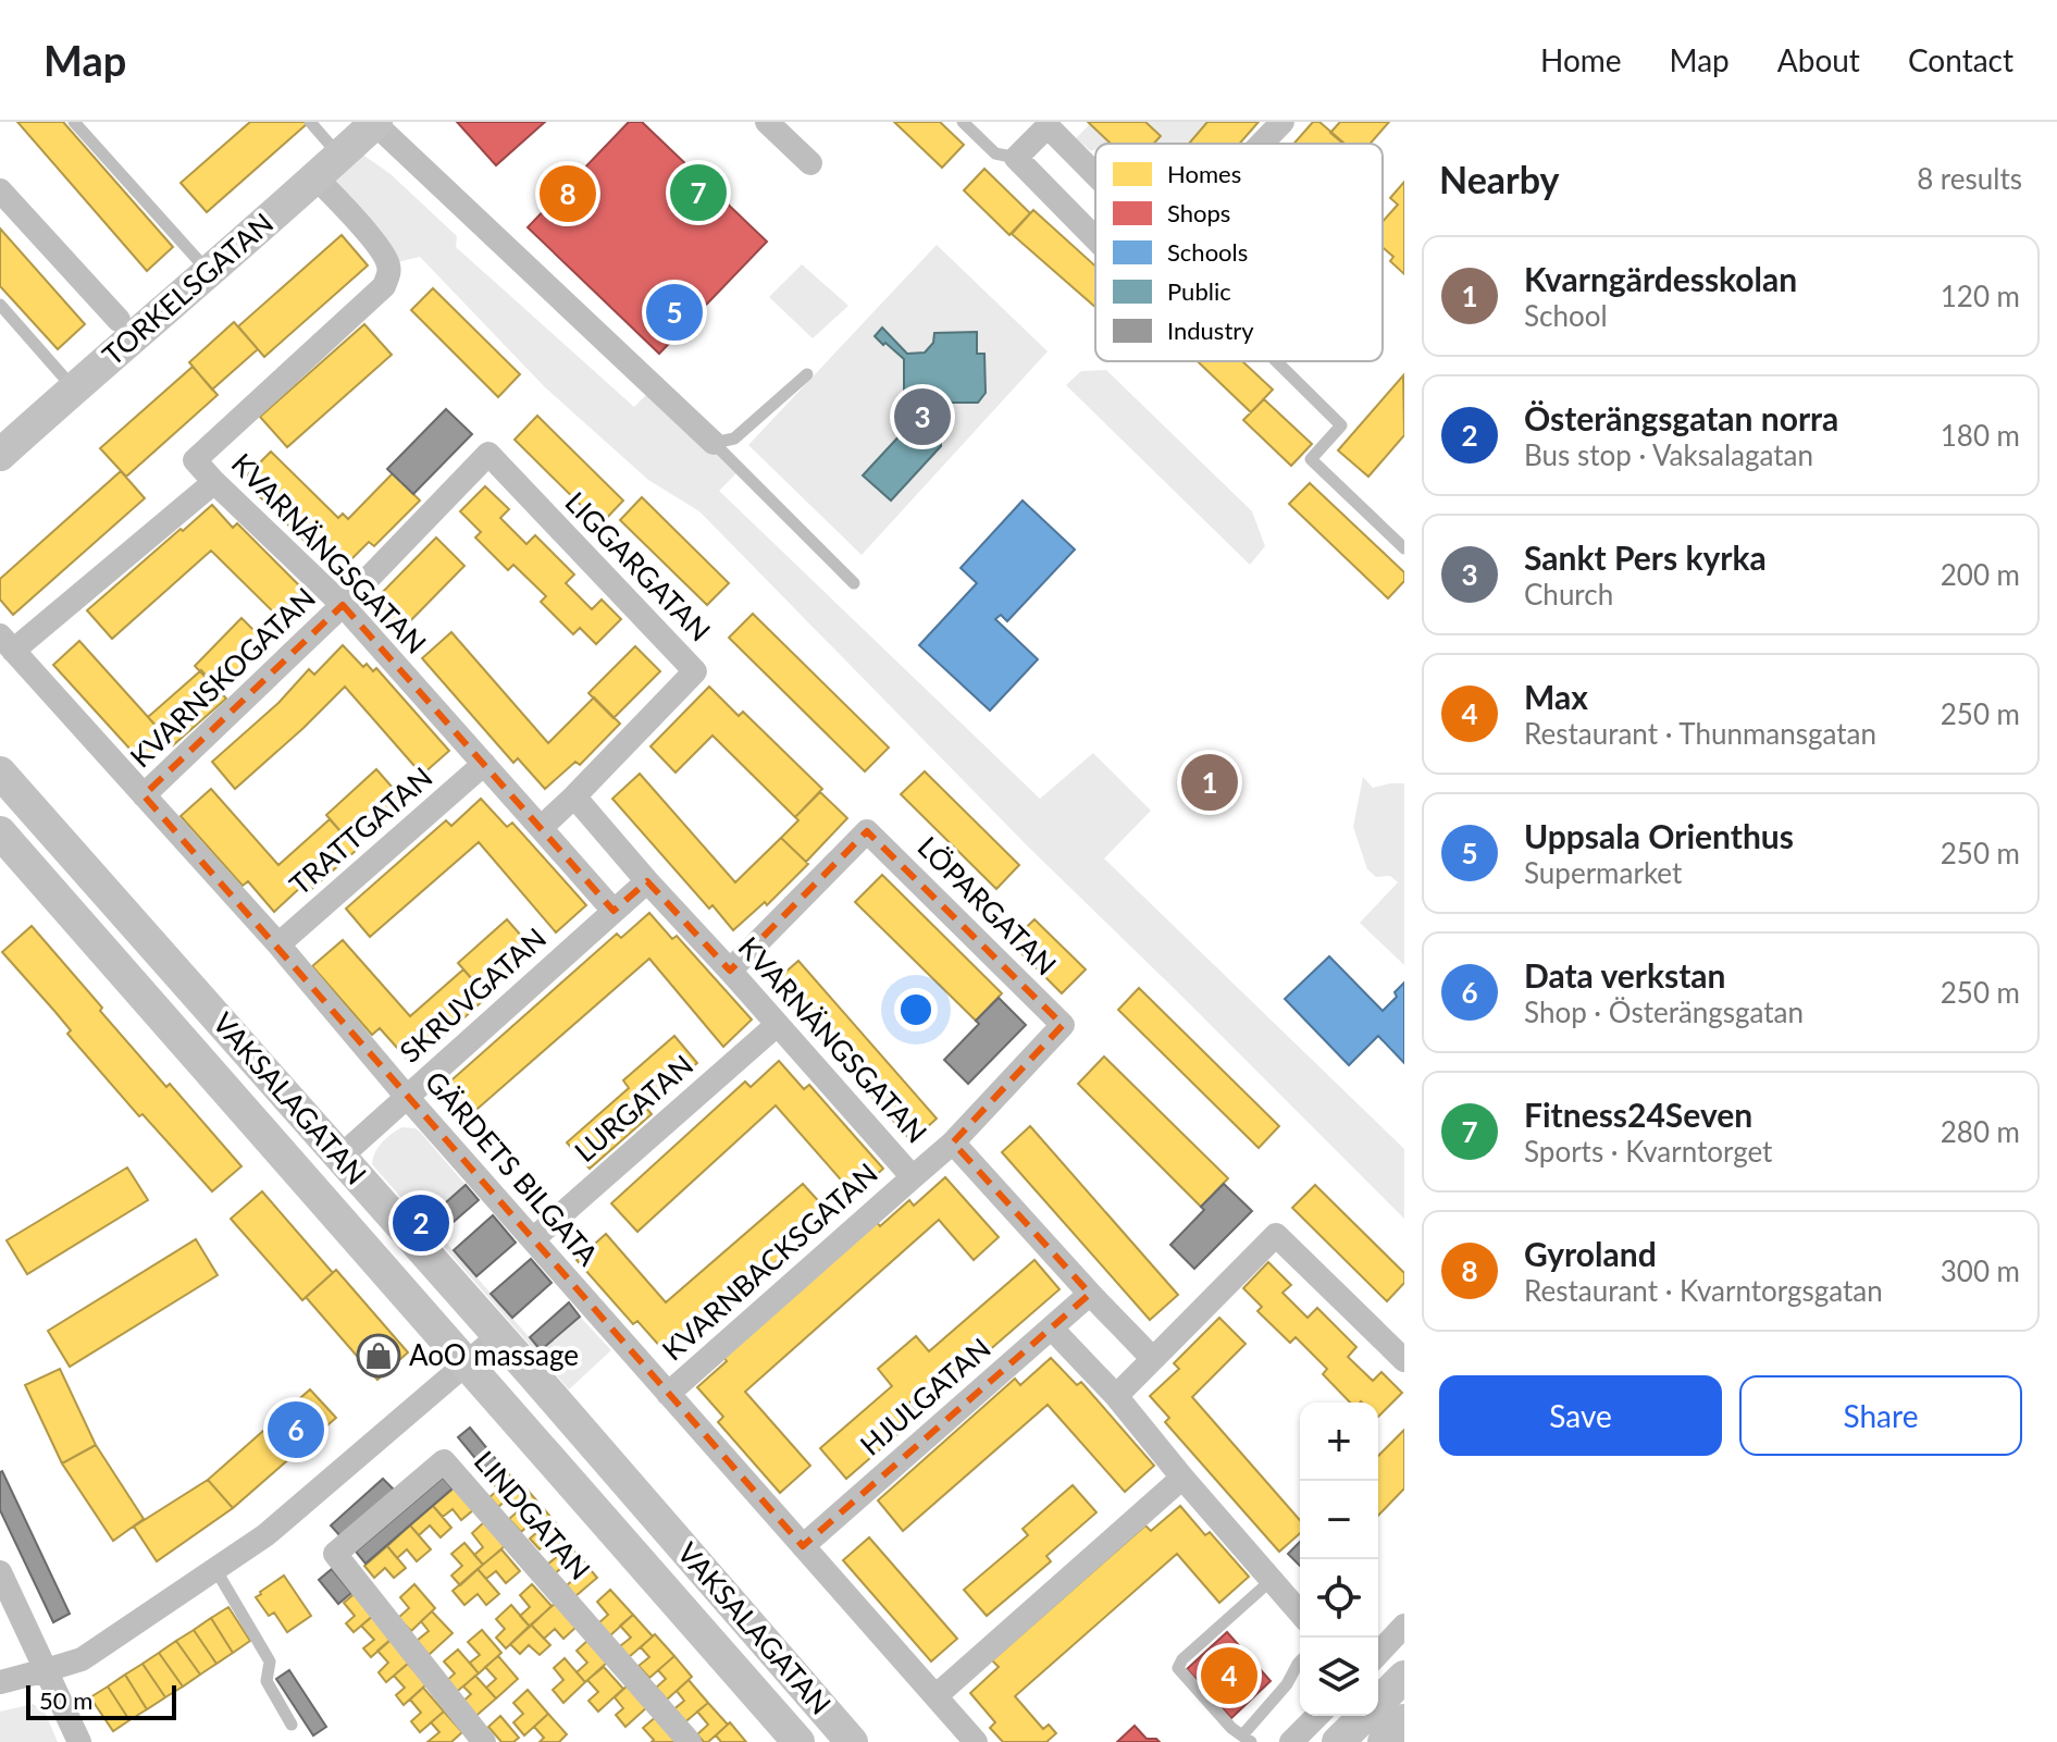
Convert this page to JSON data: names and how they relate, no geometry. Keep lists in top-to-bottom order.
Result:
{
  "streets": {
    "main road": ["TORKELSGATAN", "VAKSALAGATAN"],
    "street": [
      "KVARNÄNGSGATAN",
      "LIGGARGATAN",
      "KVARNSKOGATAN",
      "TRATTGATAN",
      "LÖPARGATAN",
      "SKRUVGATAN",
      "LURGATAN",
      "GÄRDETS BILGATA",
      "KVARNBACKSGATAN",
      "HJULGATAN",
      "LINDGATAN"
    ]
  },
  "crossings": [
    ["TORKELSGATAN", "KVARNÄNGSGATAN"],
    ["KVARNÄNGSGATAN", "LIGGARGATAN"],
    ["KVARNÄNGSGATAN", "KVARNSKOGATAN"],
    ["KVARNÄNGSGATAN", "TRATTGATAN"],
    ["KVARNÄNGSGATAN", "LÖPARGATAN"],
    ["KVARNÄNGSGATAN", "SKRUVGATAN"],
    ["KVARNÄNGSGATAN", "LURGATAN"],
    ["KVARNÄNGSGATAN", "KVARNBACKSGATAN"],
    ["KVARNÄNGSGATAN", "HJULGATAN"],
    ["LIGGARGATAN", "KVARNSKOGATAN"],
    ["KVARNSKOGATAN", "GÄRDETS BILGATA"],
    ["TRATTGATAN", "GÄRDETS BILGATA"],
    ["SKRUVGATAN", "VAKSALAGATAN"],
    ["SKRUVGATAN", "GÄRDETS BILGATA"],
    ["LURGATAN", "GÄRDETS BILGATA"],
    ["GÄRDETS BILGATA", "KVARNBACKSGATAN"],
    ["GÄRDETS BILGATA", "HJULGATAN"]
  ],
  "places": {
    "shop": ["AoO massage"]
  },
  "legend": [
    "Homes",
    "Shops",
    "Schools",
    "Public",
    "Industry"
  ],
  "scale_bar": "50 m",
  "page": {
    "header": "Map",
    "nav": [
      "Home",
      "Map",
      "About",
      "Contact"
    ],
    "heading": ["Nearby", "8 results"],
    "pins": [
      "7",
      "8",
      "5",
      "3",
      "1",
      "2",
      "6",
      "4"
    ],
    "list": [
      {
        "mark": "1",
        "name": "Kvarngärdesskolan",
        "note": "School",
        "value": "120 m"
      },
      {
        "mark": "2",
        "name": "Österängsgatan norra",
        "note": "Bus stop · Vaksalagatan",
        "value": "180 m"
      },
      {
        "mark": "3",
        "name": "Sankt Pers kyrka",
        "note": "Church",
        "value": "200 m"
      },
      {
        "mark": "4",
        "name": "Max",
        "note": "Restaurant · Thunmansgatan",
        "value": "250 m"
      },
      {
        "mark": "5",
        "name": "Uppsala Orienthus",
        "note": "Supermarket",
        "value": "250 m"
      },
      {
        "mark": "6",
        "name": "Data verkstan",
        "note": "Shop · Österängsgatan",
        "value": "250 m"
      },
      {
        "mark": "7",
        "name": "Fitness24Seven",
        "note": "Sports · Kvarntorget",
        "value": "280 m"
      },
      {
        "mark": "8",
        "name": "Gyroland",
        "note": "Restaurant · Kvarntorgsgatan",
        "value": "300 m"
      }
    ],
    "buttons": ["Save", "Share"],
    "map_buttons": ["+", "−"],
    "scale": "50 m"
  }
}
